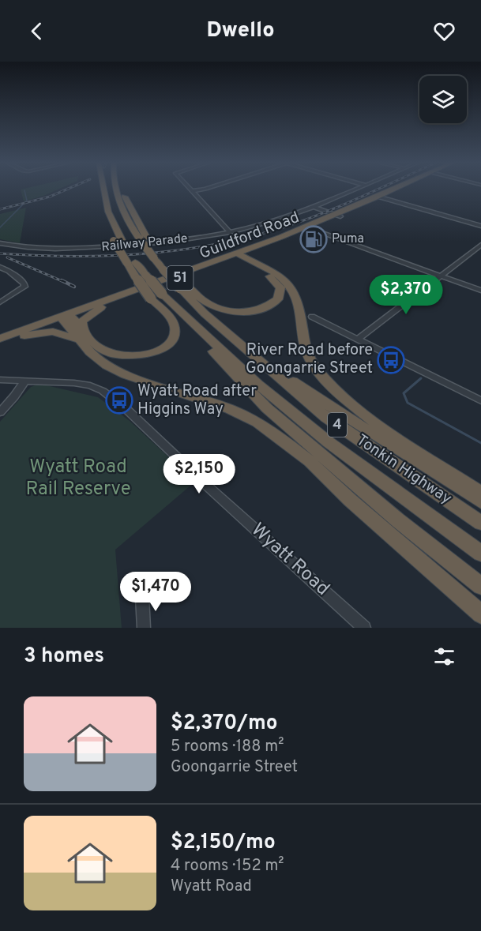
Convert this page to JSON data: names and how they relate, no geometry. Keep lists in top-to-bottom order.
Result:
{
  "streets": {
    "highway": [
      "Guildford Road",
      "51",
      "4",
      "Tonkin Highway"
    ],
    "street": ["Railway Parade", "Wyatt Road"]
  },
  "parks": ["Wyatt Road Rail Reserve"],
  "places": {
    "fuel station": ["Puma"],
    "bus stop": ["River Road before Goongarrie Street", "Wyatt Road after Higgins Way"]
  },
  "page": {
    "header": "Dwello",
    "price": ["$2,370", "$2,150", "$1,470"],
    "heading": "3 homes",
    "list": [
      {
        "name": "$2,370/mo",
        "note": "5 rooms · 188 m² · Goongarrie Street"
      },
      {
        "name": "$2,150/mo",
        "note": "4 rooms · 152 m² · Wyatt Road"
      }
    ]
  }
}
